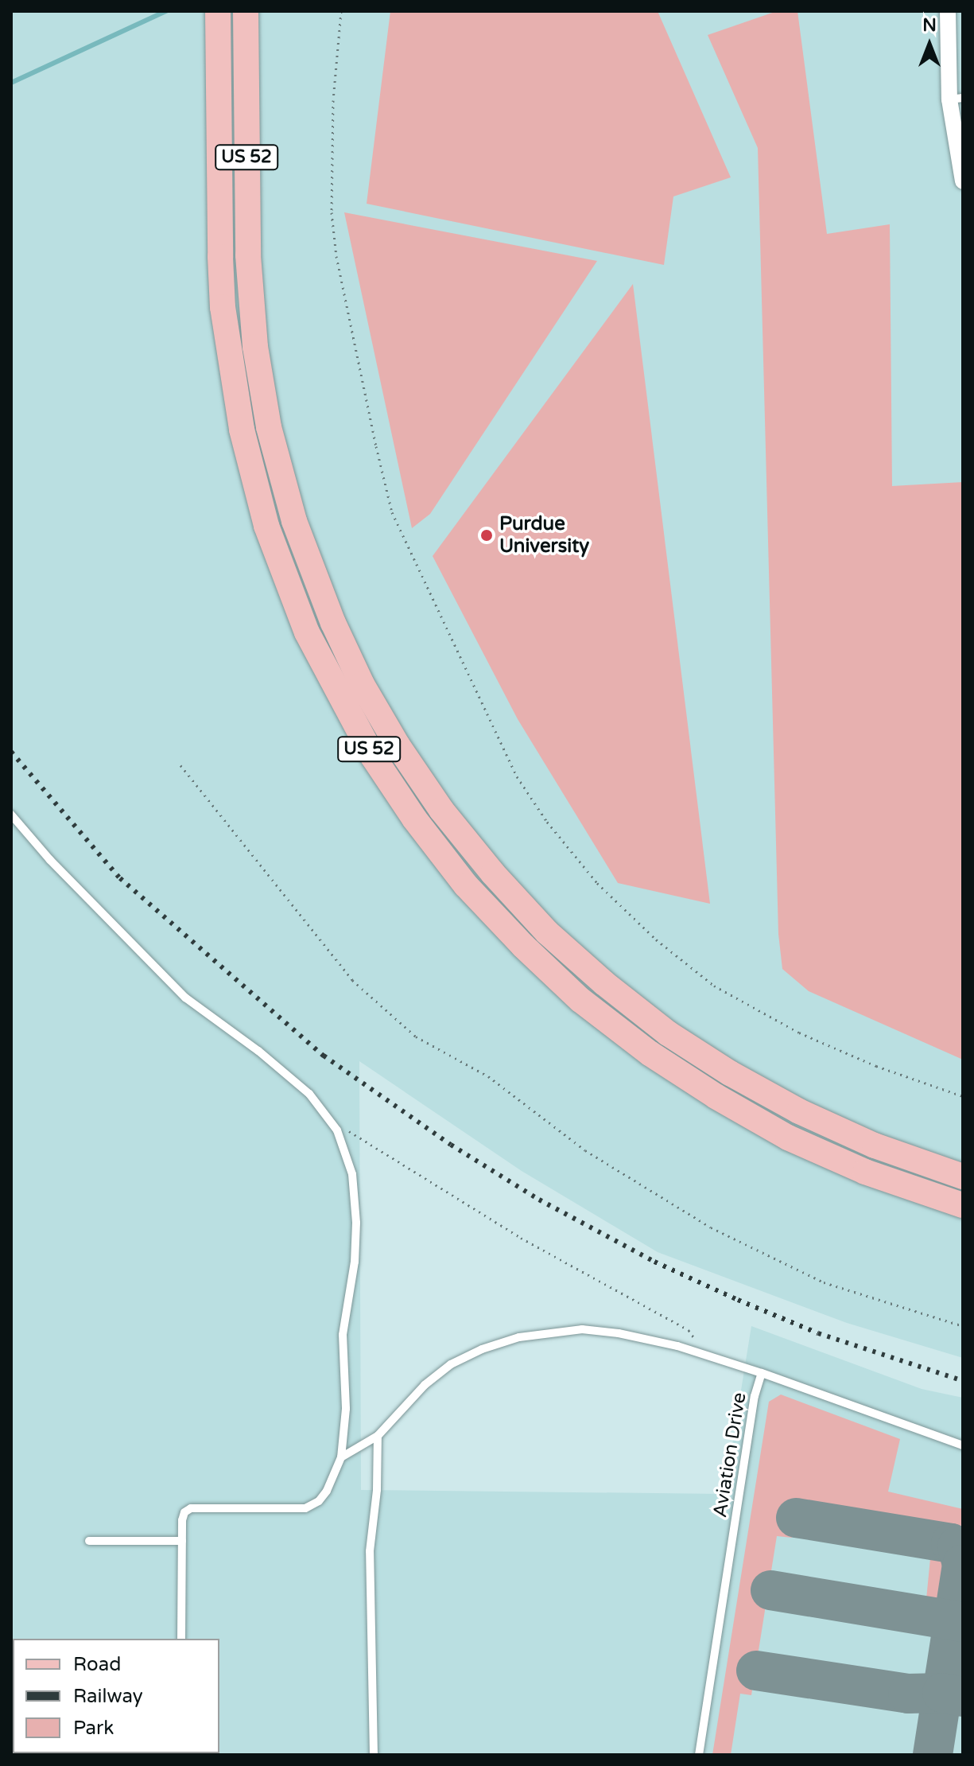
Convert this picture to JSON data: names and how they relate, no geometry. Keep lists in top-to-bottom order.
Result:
{
  "streets": {
    "main road": ["US 52"],
    "lane": ["Aviation Drive"]
  },
  "places": ["Purdue University"],
  "legend": ["Road", "Railway", "Park"],
  "north": "top"
}
